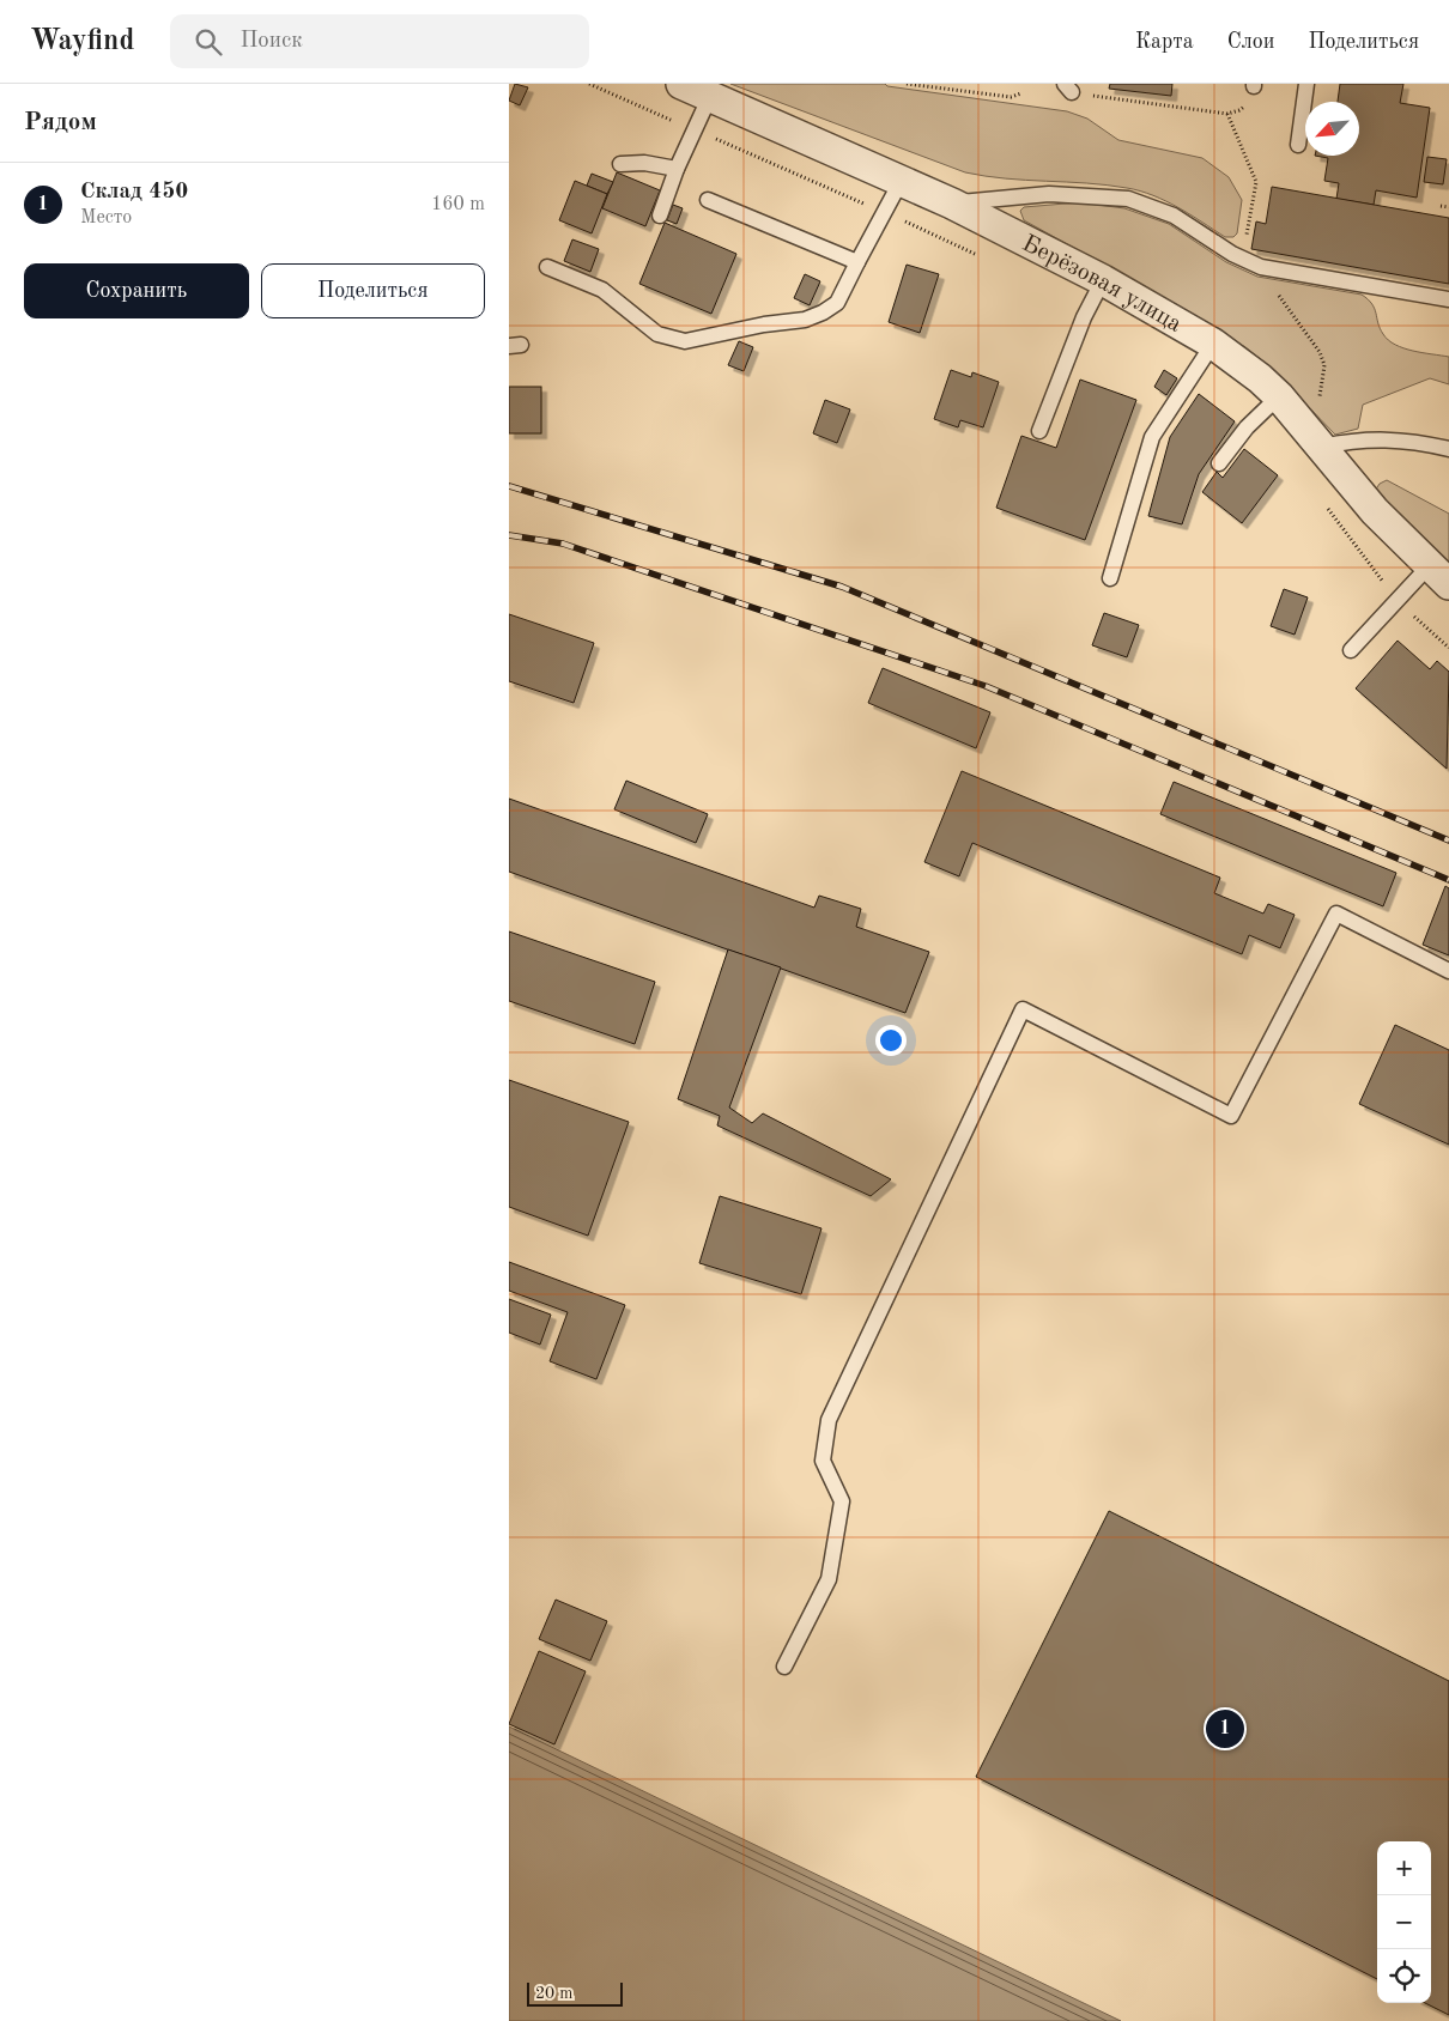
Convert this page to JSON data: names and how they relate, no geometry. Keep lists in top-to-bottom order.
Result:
{
  "streets": {
    "street": ["Берёзовая улица"]
  },
  "scale_bar": "20 m",
  "north": "bottom left",
  "page": {
    "header": "Wayfind",
    "search": "Поиск",
    "nav": ["Карта", "Слои", "Поделиться"],
    "heading": "Рядом",
    "list": [
      {
        "mark": "1",
        "name": "Склад 450",
        "note": "Место",
        "value": "160 m"
      }
    ],
    "buttons": ["Сохранить", "Поделиться"],
    "pins": "1",
    "map_buttons": ["+", "−"],
    "scale": "20 m"
  }
}
